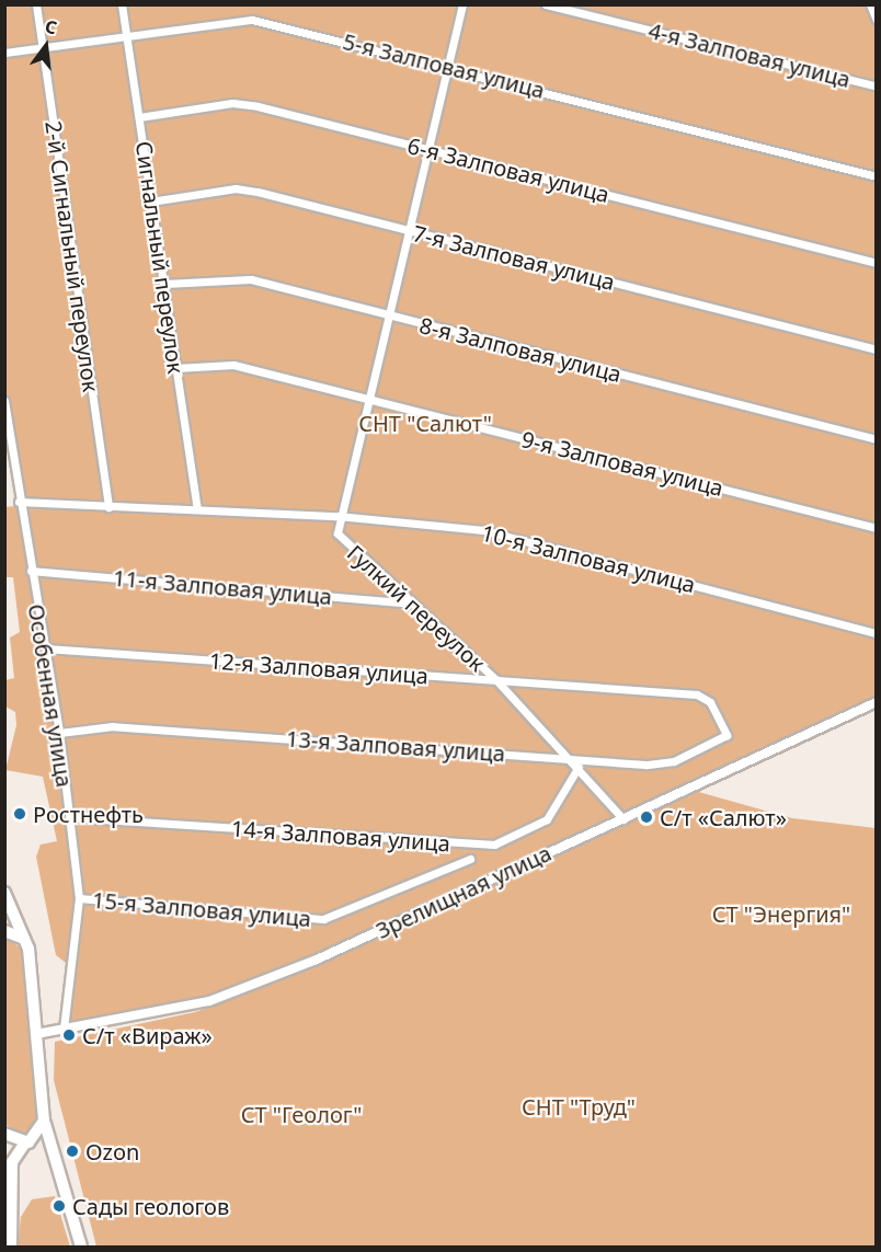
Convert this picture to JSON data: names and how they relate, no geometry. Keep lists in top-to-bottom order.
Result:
{
  "streets": {
    "street": [
      "4-я Залповая улица",
      "5-я Залповая улица",
      "6-я Залповая улица",
      "2-й Сигнальный переулок",
      "Сигнальный переулок",
      "7-я Залповая улица",
      "8-я Залповая улица",
      "9-я Залповая улица",
      "10-я Залповая улица",
      "11-я Залповая улица",
      "Гулкий переулок",
      "12-я Залповая улица",
      "Особенная улица",
      "13-я Залповая улица",
      "14-я Залповая улица",
      "Зрелищная улица",
      "15-я Залповая улица"
    ]
  },
  "crossings": [
    ["5-я Залповая улица", "2-й Сигнальный переулок"],
    ["5-я Залповая улица", "Сигнальный переулок"],
    ["6-я Залповая улица", "Сигнальный переулок"],
    ["2-й Сигнальный переулок", "10-я Залповая улица"],
    ["Сигнальный переулок", "7-я Залповая улица"],
    ["Сигнальный переулок", "8-я Залповая улица"],
    ["Сигнальный переулок", "9-я Залповая улица"],
    ["Сигнальный переулок", "10-я Залповая улица"],
    ["10-я Залповая улица", "Гулкий переулок"],
    ["10-я Залповая улица", "Особенная улица"],
    ["11-я Залповая улица", "Гулкий переулок"],
    ["11-я Залповая улица", "Особенная улица"],
    ["Гулкий переулок", "12-я Залповая улица"],
    ["Гулкий переулок", "13-я Залповая улица"],
    ["Гулкий переулок", "14-я Залповая улица"],
    ["Гулкий переулок", "Зрелищная улица"],
    ["12-я Залповая улица", "Особенная улица"],
    ["12-я Залповая улица", "13-я Залповая улица"],
    ["Особенная улица", "13-я Залповая улица"],
    ["Особенная улица", "14-я Залповая улица"],
    ["Особенная улица", "Зрелищная улица"],
    ["Особенная улица", "15-я Залповая улица"]
  ],
  "parks": [
    "СНТ \"Салют\"",
    "СТ \"Энергия\"",
    "СНТ \"Труд\"",
    "СТ \"Геолог\""
  ],
  "places": [
    "Ростнефть",
    "С/т «Салют»",
    "С/т «Вираж»",
    "Ozon",
    "Сады геологов"
  ],
  "north": "top"
}
